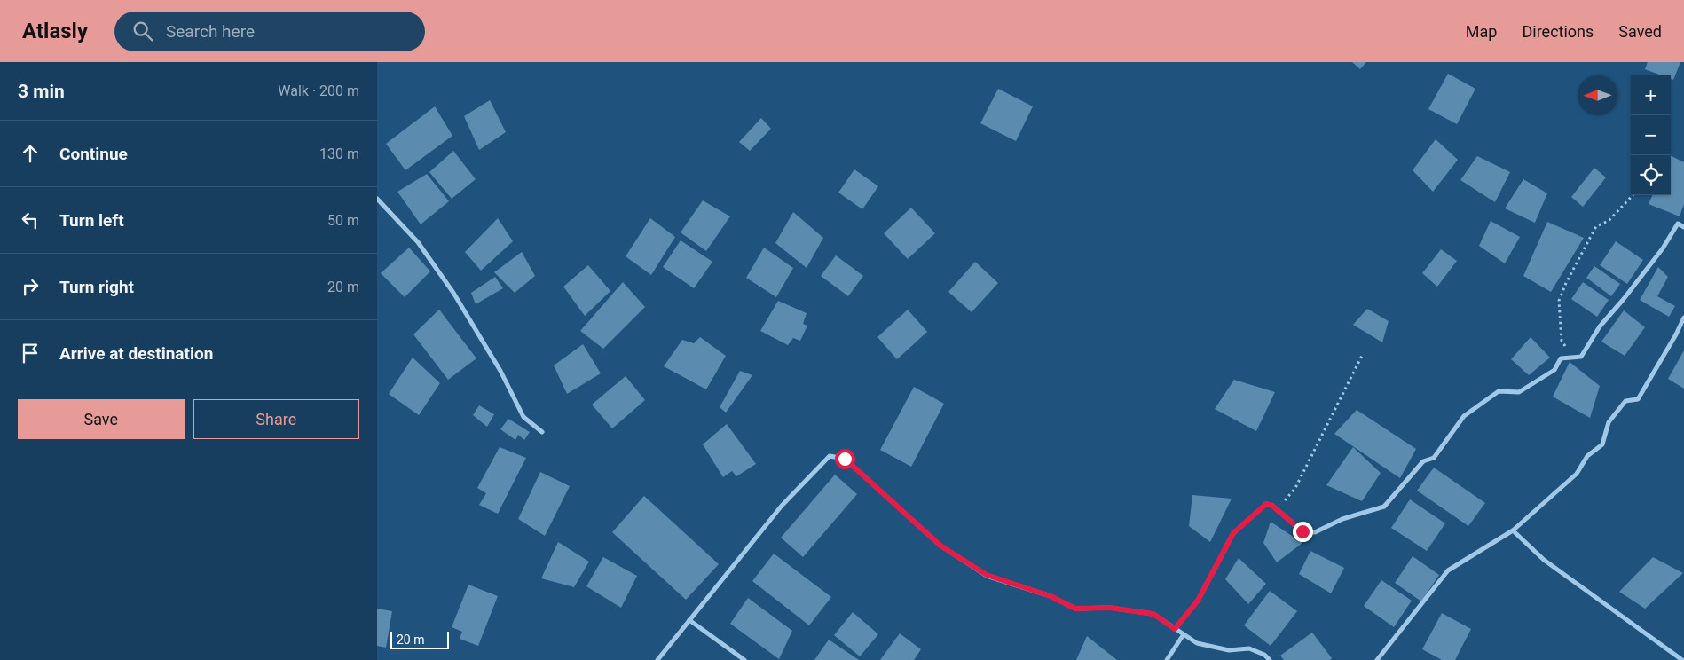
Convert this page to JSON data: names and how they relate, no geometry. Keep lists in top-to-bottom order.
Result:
{
  "scale_bar": "20 m",
  "north": "left",
  "page": {
    "header": "Atlasly",
    "search": "Search here",
    "nav": ["Map", "Directions", "Saved"],
    "heading": ["3 min", "Walk · 200 m"],
    "map_buttons": ["+", "−"],
    "list": [
      ["Continue", "130 m"],
      ["Turn left", "50 m"],
      ["Turn right", "20 m"],
      "Arrive at destination"
    ],
    "buttons": ["Save", "Share"],
    "scale": "20 m"
  }
}
